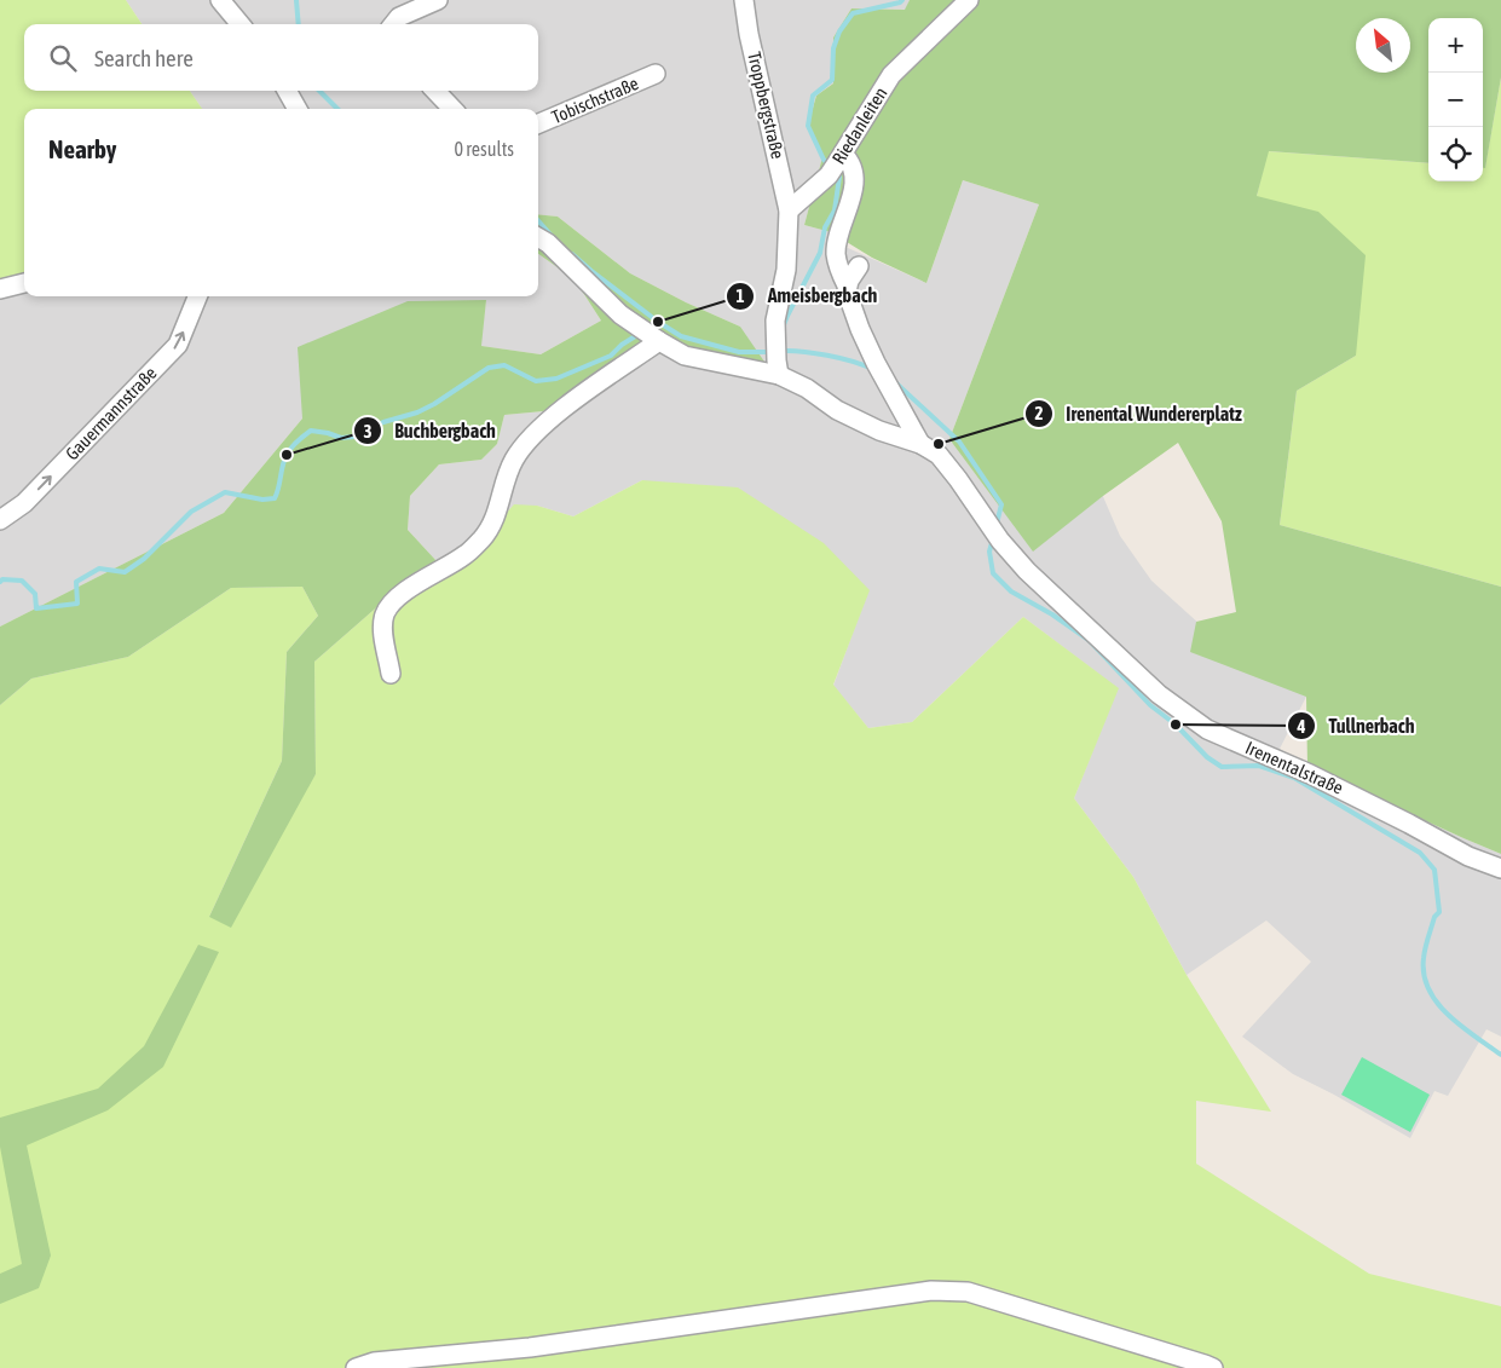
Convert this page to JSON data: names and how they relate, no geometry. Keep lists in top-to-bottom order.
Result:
{
  "streets": {
    "street": [
      "Tobischstraße",
      "Troppbergstraße",
      "Riedanleiten",
      "Gauermannstraße",
      "Irenentalstraße"
    ]
  },
  "crossings": [
    ["Troppbergstraße", "Riedanleiten"]
  ],
  "one_way": ["Gauermannstraße"],
  "places": [
    "Ameisbergbach",
    "Irenental Wundererplatz",
    "Buchbergbach",
    "Tullnerbach"
  ],
  "north": "top left",
  "page": {
    "map_buttons": ["+", "−"],
    "search": "Search here",
    "heading": ["Nearby", "0 results"]
  }
}
